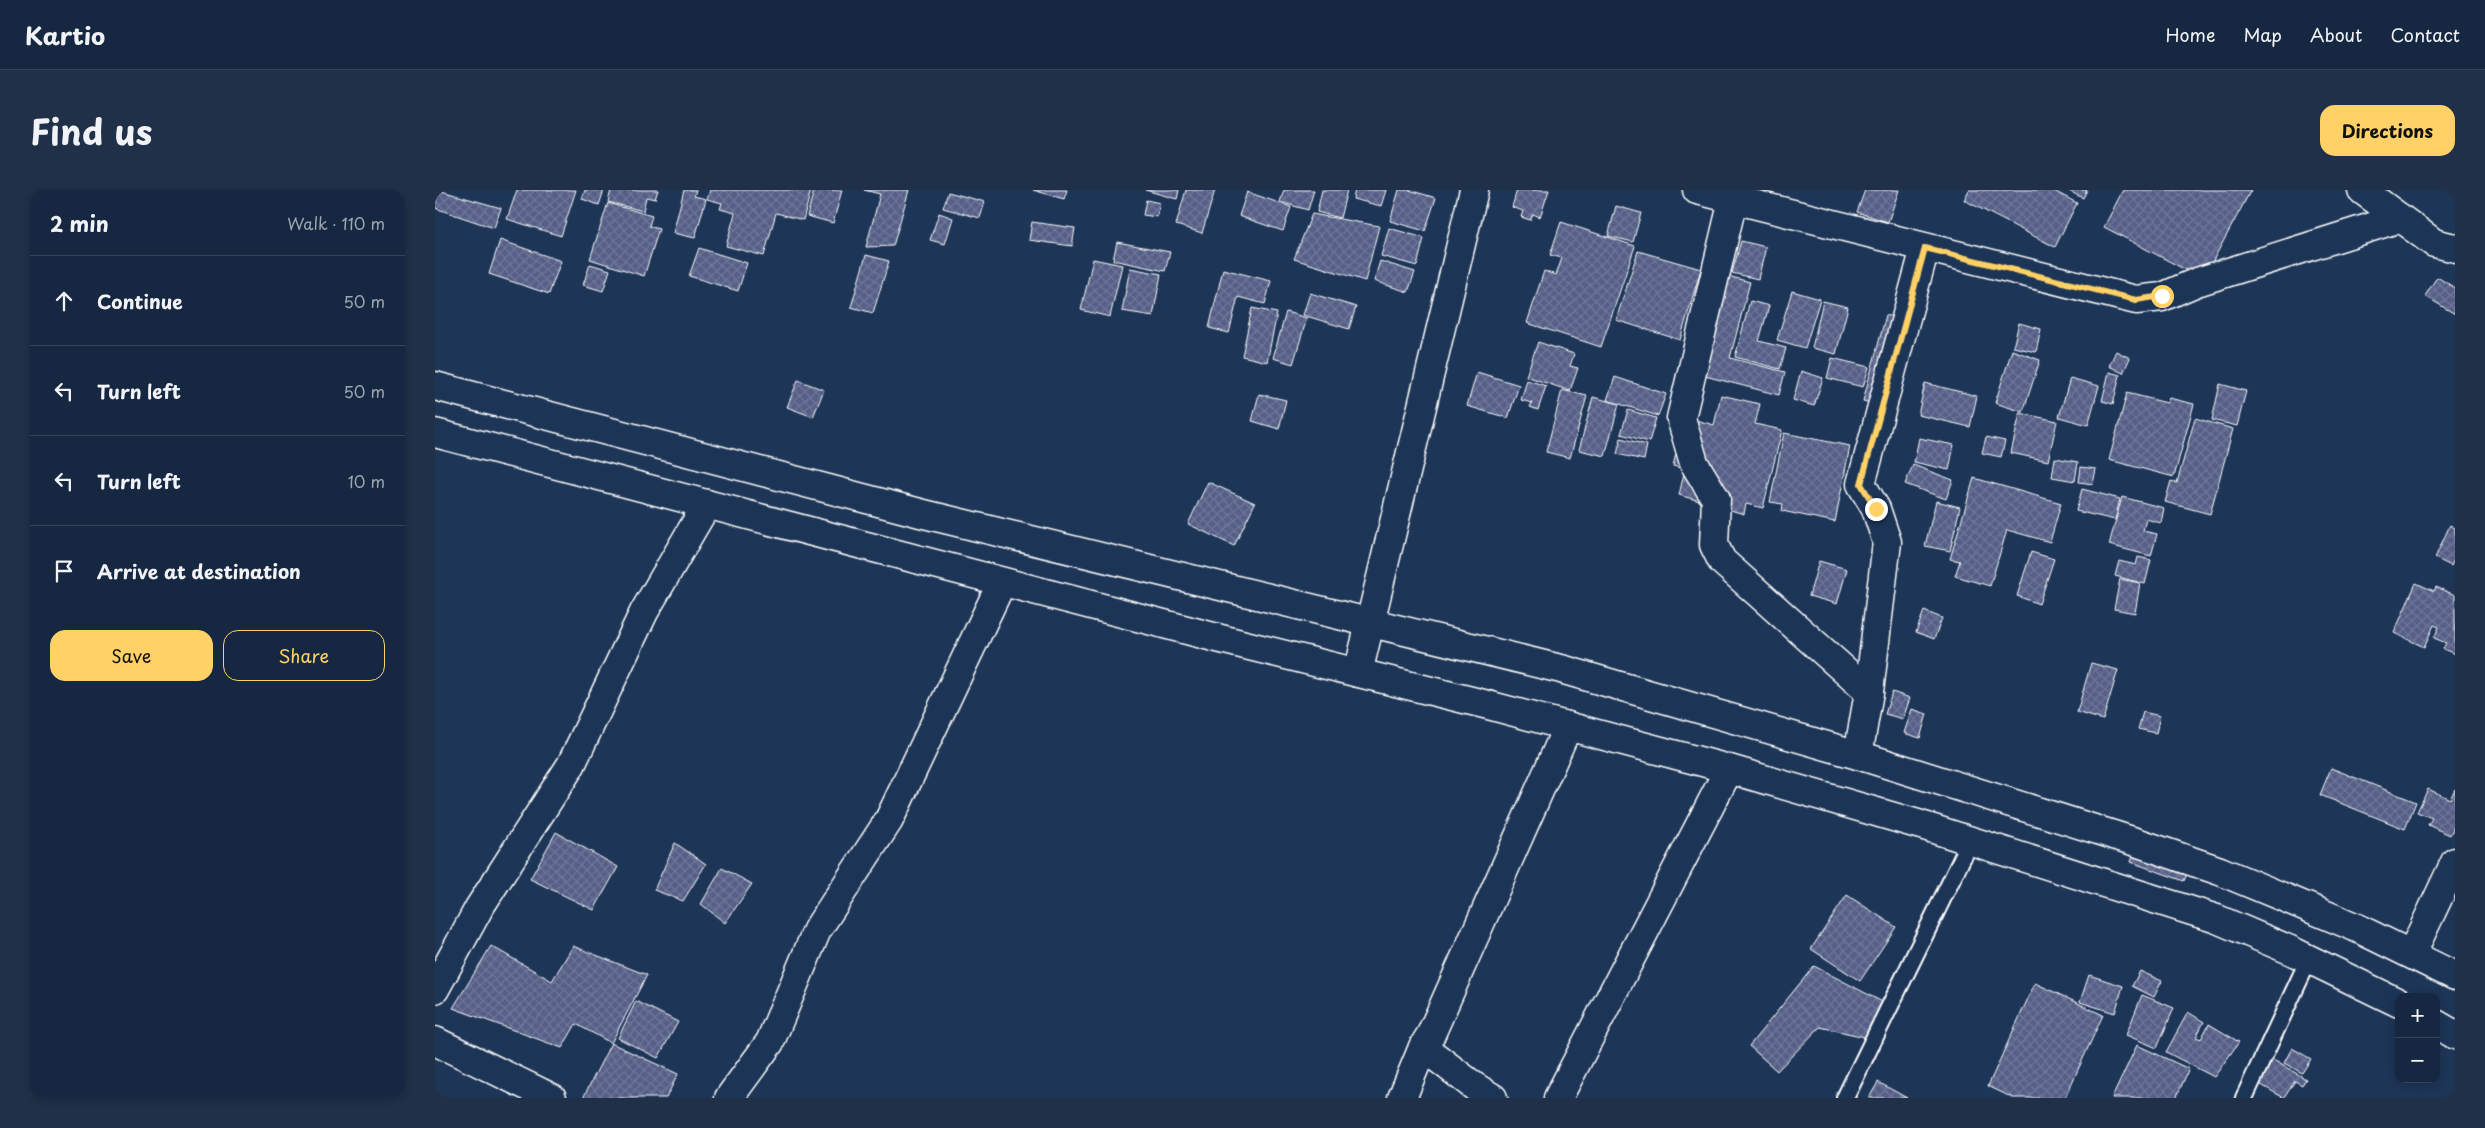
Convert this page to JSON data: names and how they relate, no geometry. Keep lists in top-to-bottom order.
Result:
{
  "page": {
    "header": "Kartio",
    "nav": [
      "Home",
      "Map",
      "About",
      "Contact"
    ],
    "title": "Find us",
    "buttons": [
      "Directions",
      ["Save", "Share"]
    ],
    "heading": ["2 min", "Walk · 110 m"],
    "list": [
      ["Continue", "50 m"],
      ["Turn left", "50 m"],
      ["Turn left", "10 m"],
      "Arrive at destination"
    ],
    "map_buttons": ["+", "−"]
  }
}
